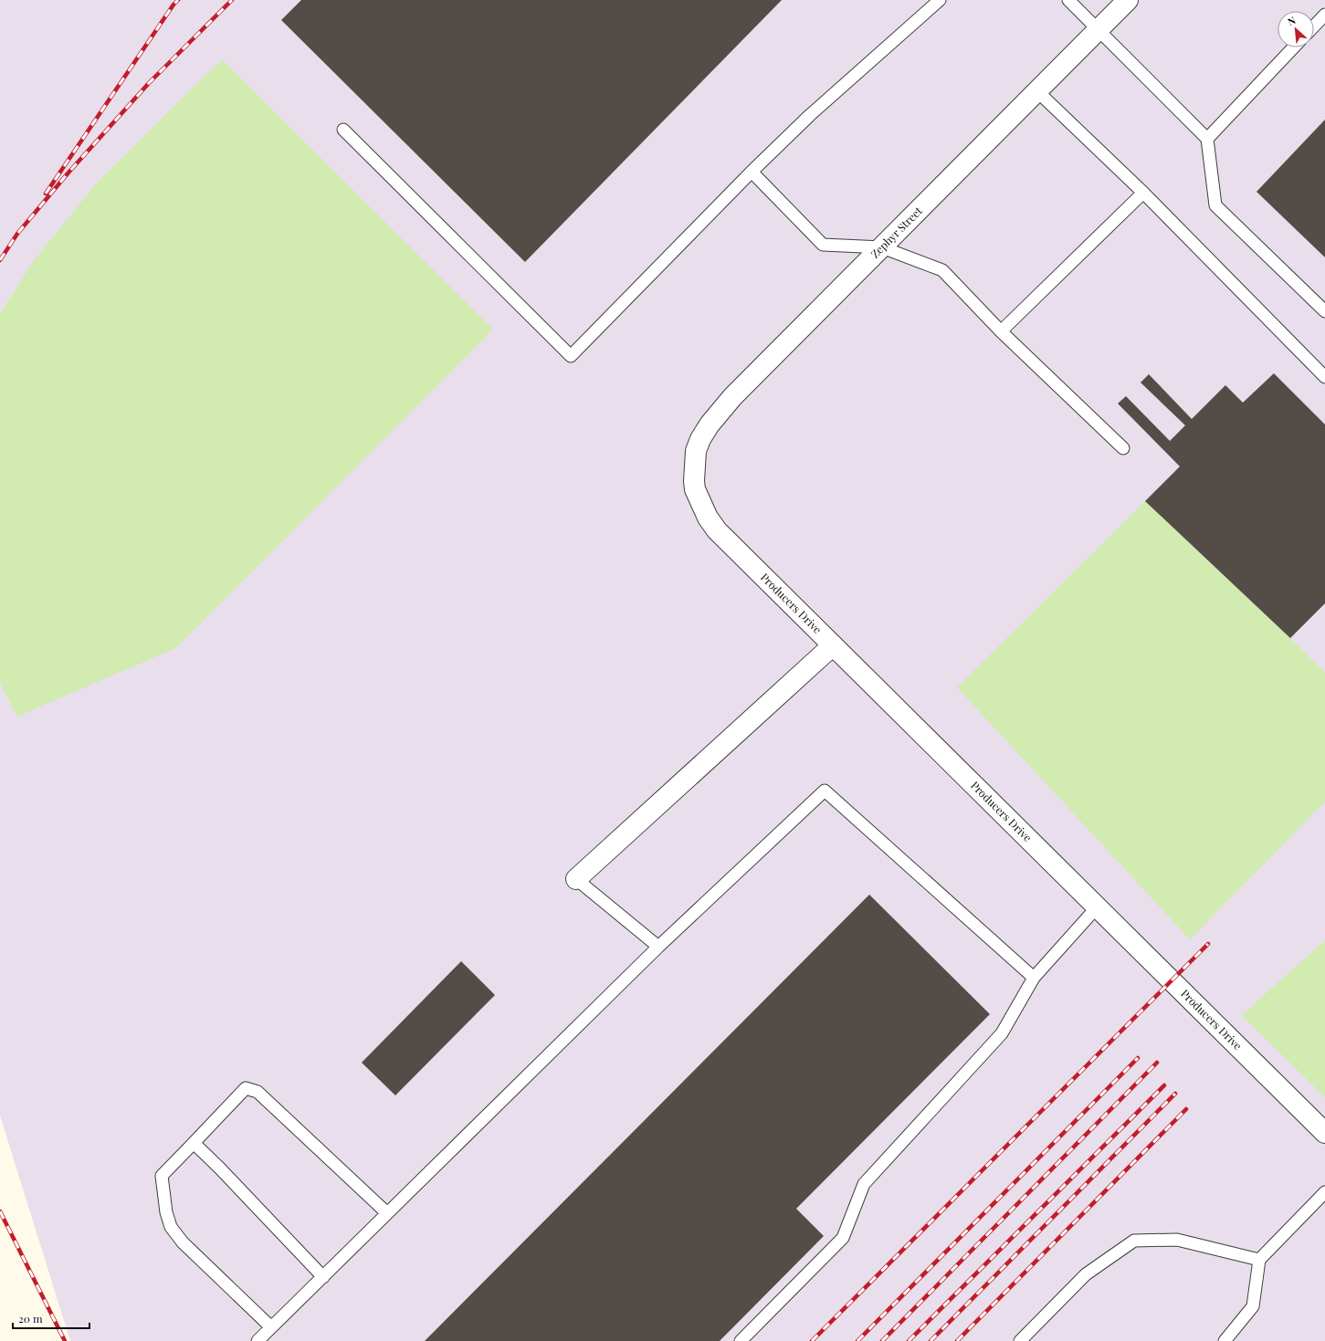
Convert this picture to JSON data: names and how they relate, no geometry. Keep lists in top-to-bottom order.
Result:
{
  "streets": {
    "street": ["Zephyr Street", "Producers Drive"]
  },
  "crossings": [
    ["Zephyr Street", "Producers Drive"]
  ],
  "scale_bar": "20 m",
  "north": "top left"
}
